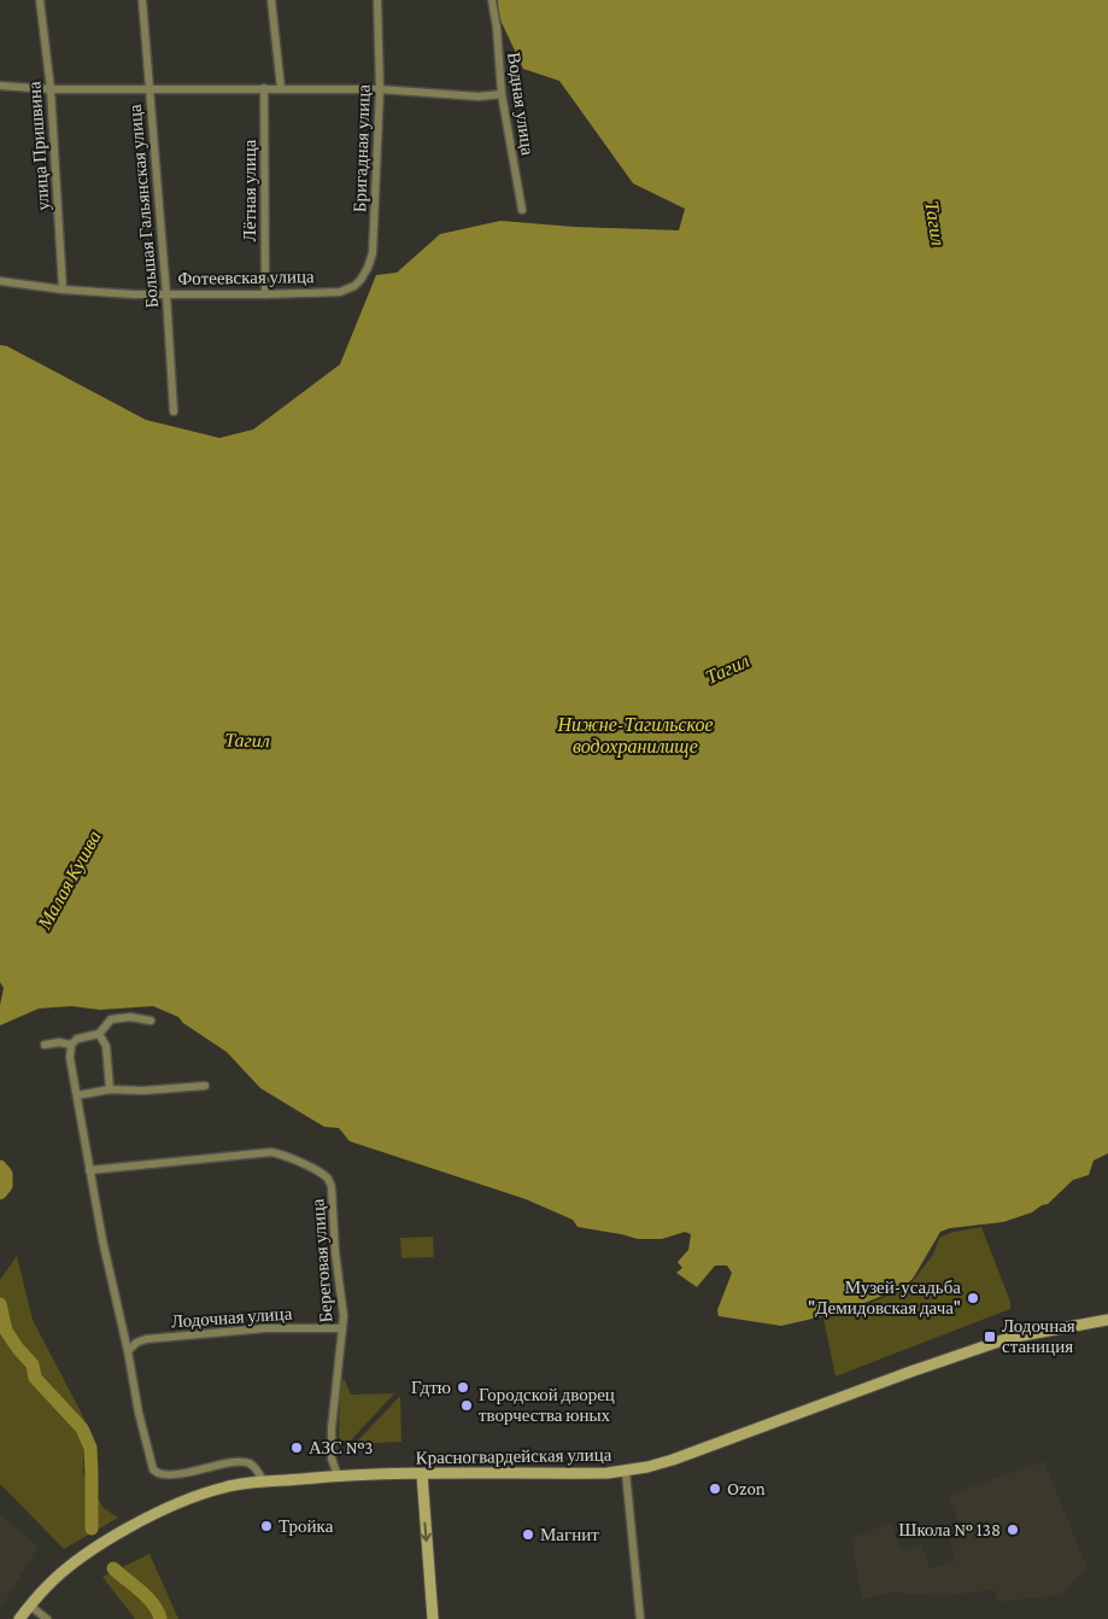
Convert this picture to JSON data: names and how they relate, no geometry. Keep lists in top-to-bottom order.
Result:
{
  "streets": {
    "main road": ["Красногвардейская улица"],
    "street": [
      "Водная улица",
      "улица Пришвина",
      "Бригадная улица",
      "Лётная улица",
      "Большая Гальянская улица",
      "Фотеевская улица",
      "Береговая улица",
      "Лодочная улица"
    ]
  },
  "crossings": [
    ["улица Пришвина", "Фотеевская улица"],
    ["Бригадная улица", "Фотеевская улица"],
    ["Лётная улица", "Фотеевская улица"],
    ["Большая Гальянская улица", "Фотеевская улица"],
    ["Береговая улица", "Лодочная улица"],
    ["Береговая улица", "Красногвардейская улица"]
  ],
  "water": ["Тагил", "Нижне-Тагильское водохранилище", "Малая Кушва"],
  "places": {
    "other": [
      "Музей-усадьба \"Демидовская дача\"",
      "Гдтю",
      "Городской дворец творчества юных",
      "АЗС №3",
      "Ozon",
      "Тройка",
      "Школа № 138",
      "Магнит"
    ],
    "transit": ["Лодочная станиция"]
  }
}
